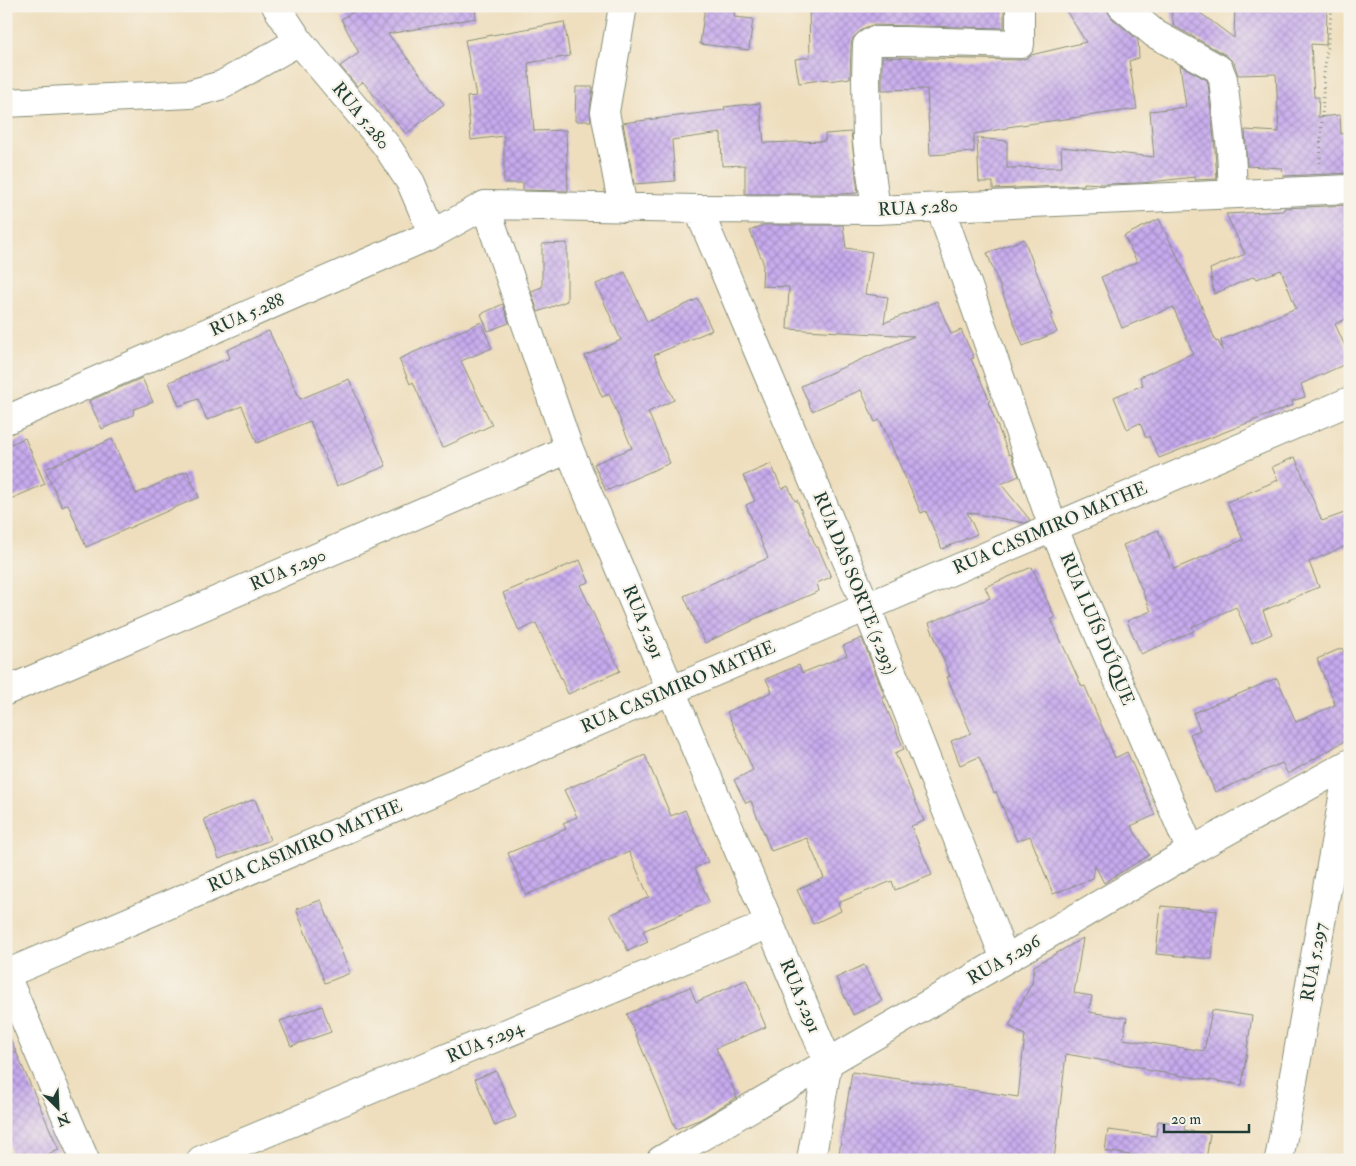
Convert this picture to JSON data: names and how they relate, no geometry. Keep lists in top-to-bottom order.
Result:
{
  "streets": {
    "street": [
      "RUA 5.280",
      "RUA 5.288",
      "RUA CASIMIRO MATHE",
      "RUA 5.290",
      "RUA DAS SORTE (5.293)",
      "RUA 5.291",
      "RUA LUÍS DÚQUE",
      "RUA 5.296",
      "RUA 5.297",
      "RUA 5.294"
    ]
  },
  "crossings": [
    ["RUA 5.280", "RUA 5.288"],
    ["RUA 5.280", "RUA DAS SORTE (5.293)"],
    ["RUA 5.280", "RUA 5.291"],
    ["RUA 5.280", "RUA LUÍS DÚQUE"],
    ["RUA 5.288", "RUA 5.291"],
    ["RUA CASIMIRO MATHE", "RUA DAS SORTE (5.293)"],
    ["RUA CASIMIRO MATHE", "RUA 5.291"],
    ["RUA CASIMIRO MATHE", "RUA LUÍS DÚQUE"],
    ["RUA 5.290", "RUA 5.291"],
    ["RUA DAS SORTE (5.293)", "RUA 5.296"],
    ["RUA 5.291", "RUA 5.296"],
    ["RUA 5.291", "RUA 5.294"],
    ["RUA LUÍS DÚQUE", "RUA 5.296"],
    ["RUA 5.296", "RUA 5.297"]
  ],
  "scale_bar": "20 m",
  "north": "bottom right"
}
